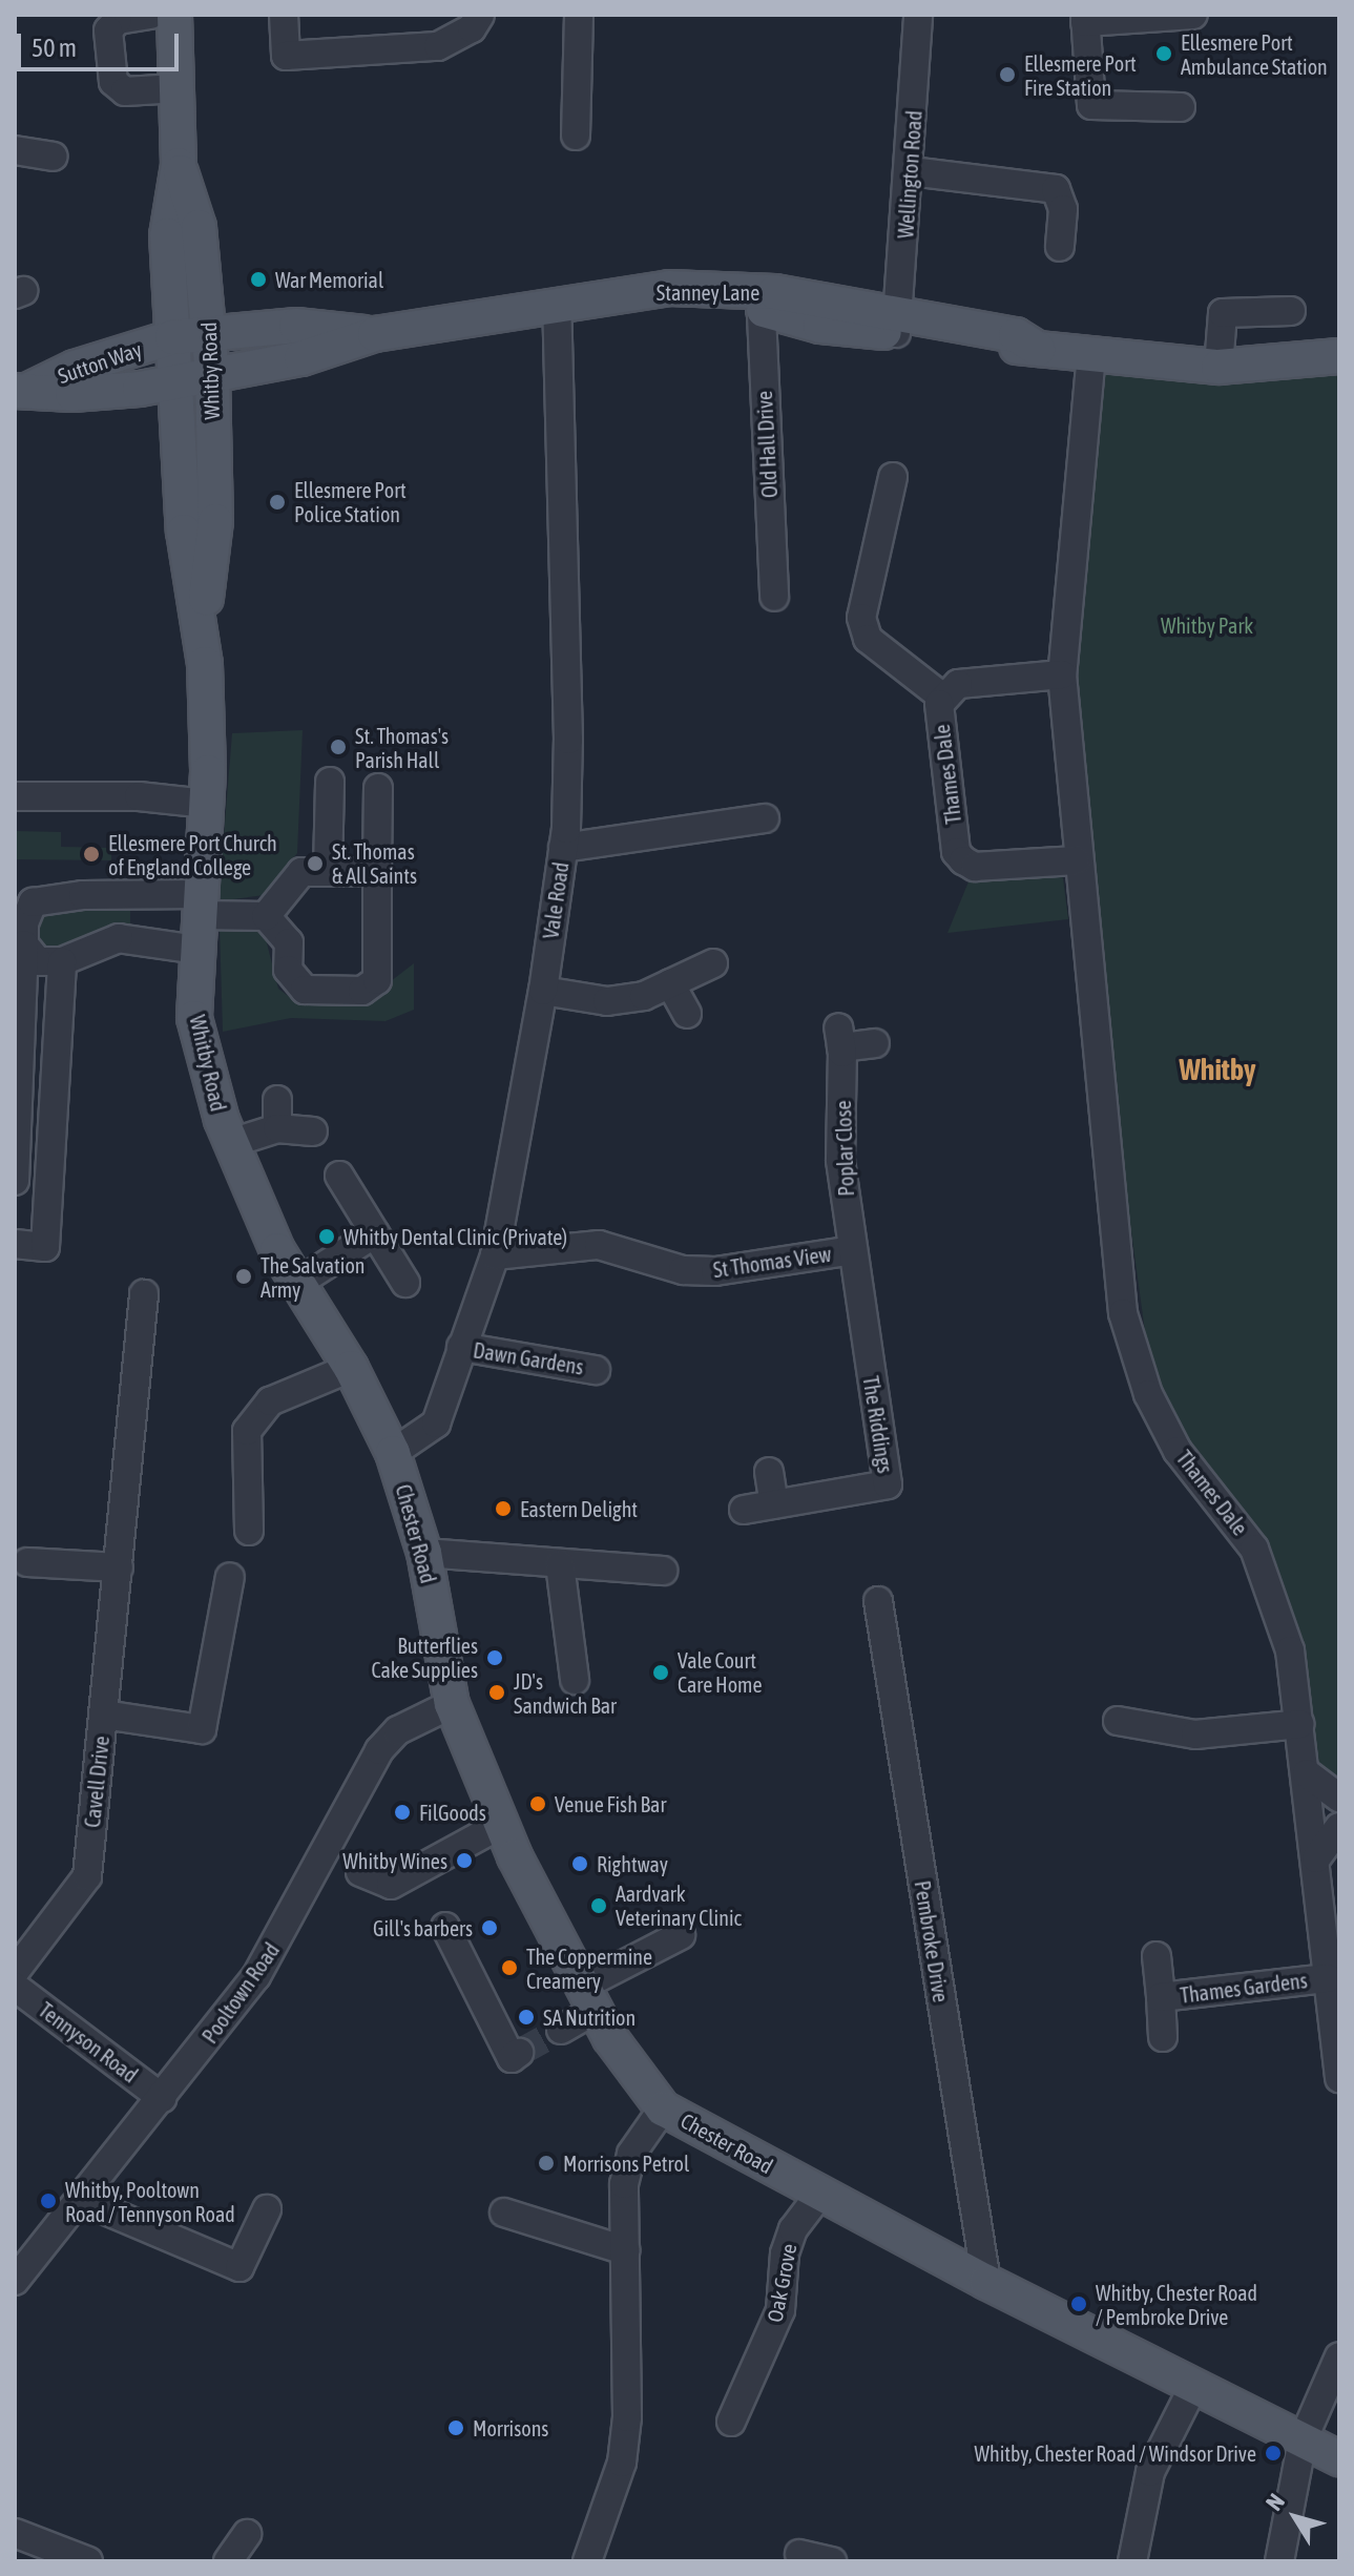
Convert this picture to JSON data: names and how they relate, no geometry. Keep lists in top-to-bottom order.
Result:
{
  "streets": {
    "main road": [
      "Stanney Lane",
      "Sutton Way",
      "Whitby Road",
      "Chester Road"
    ],
    "street": [
      "Wellington Road",
      "Old Hall Drive",
      "Thames Dale",
      "Vale Road",
      "Poplar Close",
      "St Thomas View",
      "Dawn Gardens",
      "The Riddings",
      "Cavell Drive",
      "Pembroke Drive",
      "Thames Gardens",
      "Pooltown Road",
      "Tennyson Road",
      "Oak Grove"
    ]
  },
  "crossings": [
    ["Wellington Road", "Stanney Lane"],
    ["Stanney Lane", "Sutton Way"],
    ["Stanney Lane", "Whitby Road"],
    ["Stanney Lane", "Old Hall Drive"],
    ["Stanney Lane", "Thames Dale"],
    ["Stanney Lane", "Vale Road"],
    ["Sutton Way", "Whitby Road"],
    ["Whitby Road", "Vale Road"],
    ["Whitby Road", "Chester Road"],
    ["Thames Dale", "Thames Gardens"],
    ["Vale Road", "St Thomas View"],
    ["Vale Road", "Dawn Gardens"],
    ["Vale Road", "Chester Road"],
    ["Poplar Close", "St Thomas View"],
    ["Poplar Close", "The Riddings"],
    ["St Thomas View", "The Riddings"],
    ["Chester Road", "Pembroke Drive"],
    ["Chester Road", "Pooltown Road"],
    ["Chester Road", "Oak Grove"],
    ["Pooltown Road", "Tennyson Road"]
  ],
  "districts": ["Whitby"],
  "parks": ["Whitby Park"],
  "places": [
    "Ellesmere Port Ambulance Station",
    "Ellesmere Port Fire Station",
    "War Memorial",
    "Ellesmere Port Police Station",
    "St. Thomas's Parish Hall",
    "Ellesmere Port Church of England College",
    "St. Thomas & All Saints",
    "Whitby Dental Clinic (Private)",
    "The Salvation Army",
    "Eastern Delight",
    "Butterflies Cake Supplies",
    "Vale Court Care Home",
    "JD's Sandwich Bar",
    "Venue Fish Bar",
    "FilGoods",
    "Whitby Wines",
    "Rightway",
    "Aardvark Veterinary Clinic",
    "Gill's barbers",
    "The Coppermine Creamery",
    "SA Nutrition",
    "Morrisons Petrol",
    "Whitby, Pooltown Road / Tennyson Road",
    "Whitby, Chester Road / Pembroke Drive",
    "Morrisons",
    "Whitby, Chester Road / Windsor Drive"
  ],
  "scale_bar": "50 m",
  "north": "top left"
}
